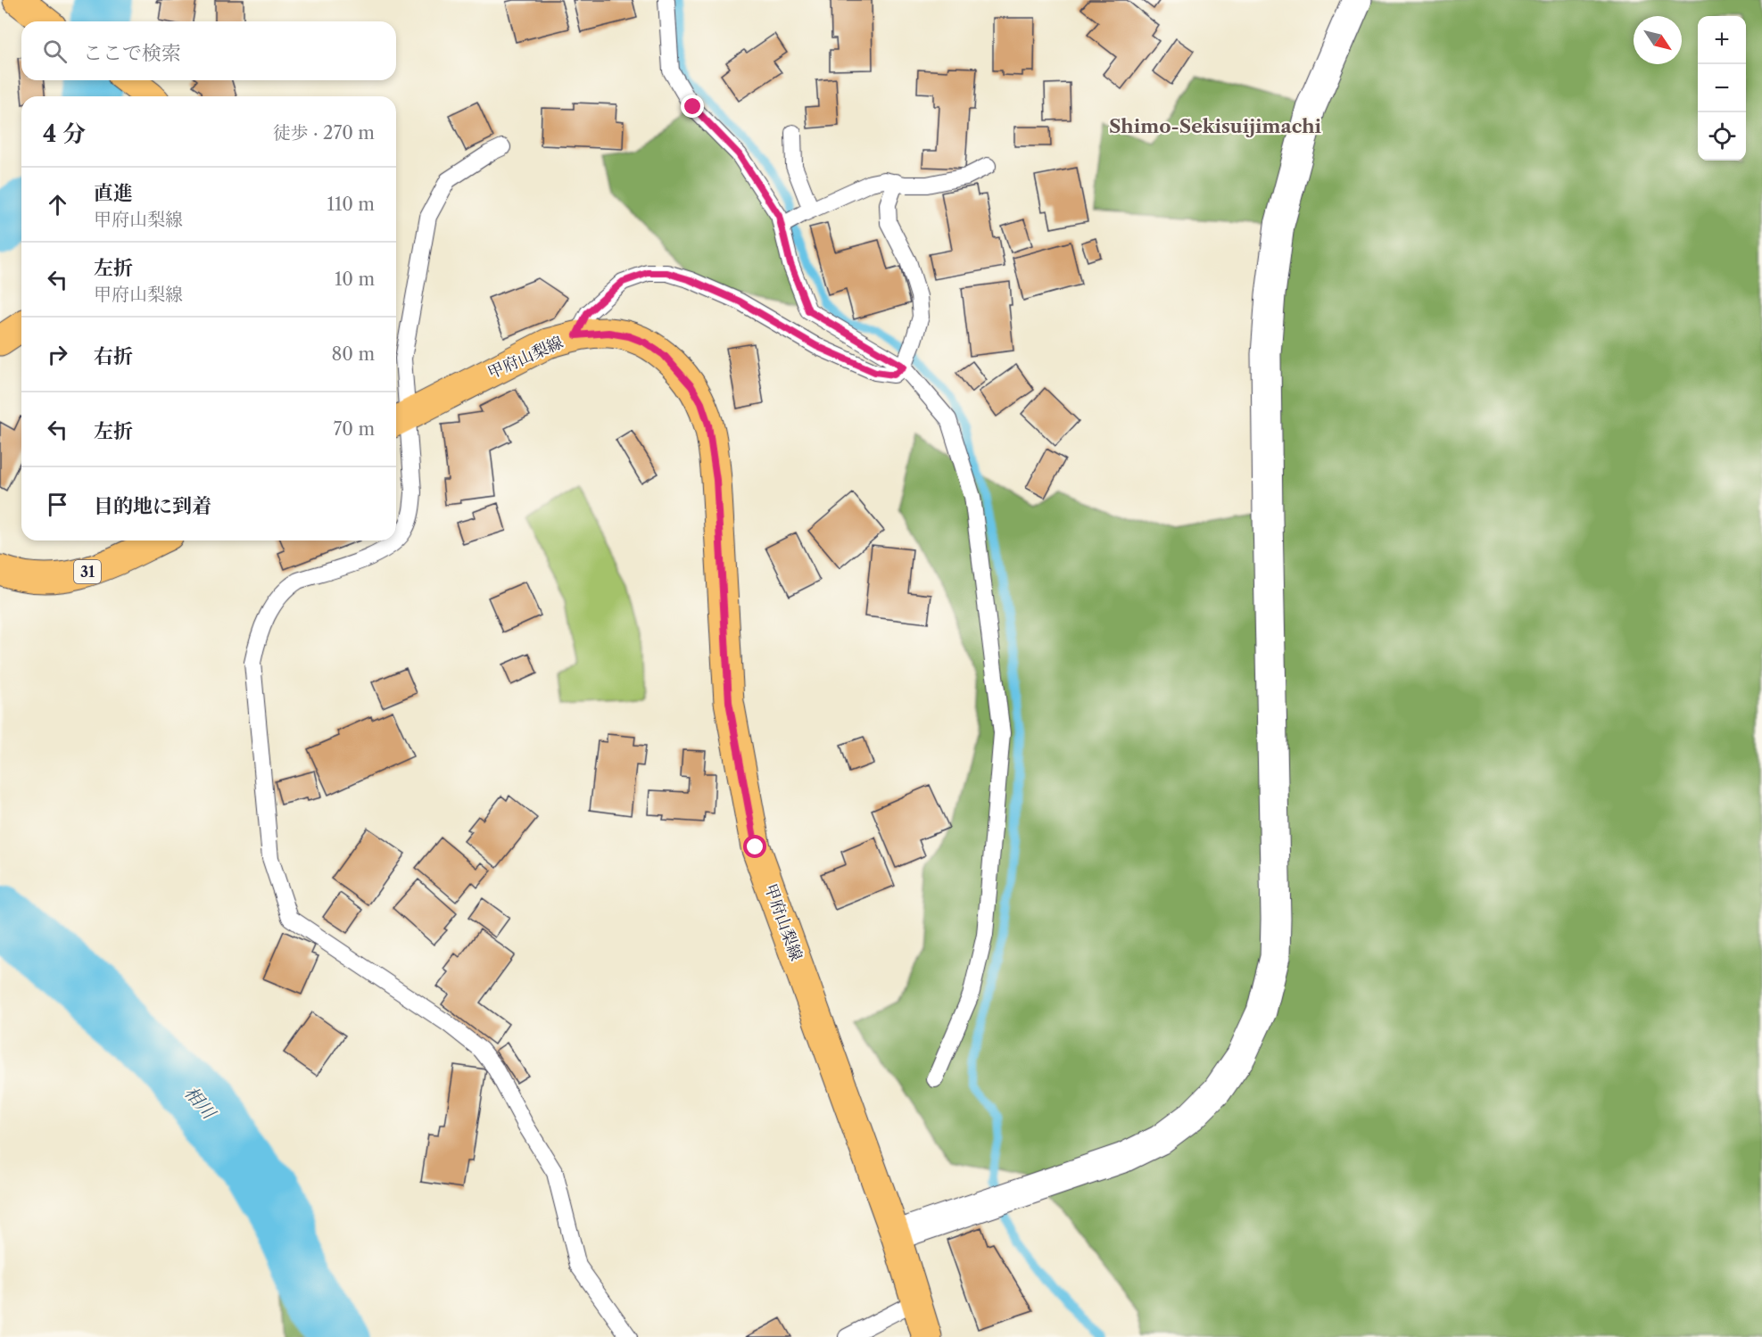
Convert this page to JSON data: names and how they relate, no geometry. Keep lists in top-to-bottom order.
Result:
{
  "streets": {
    "main road": ["甲府山梨線", "31"]
  },
  "districts": ["Shimo-Sekisuijimachi"],
  "water": ["相川"],
  "north": "bottom right",
  "page": {
    "map_buttons": ["+", "−"],
    "search": "ここで検索",
    "heading": ["4 分", "徒歩 · 270 m"],
    "list": [
      ["直進", "甲府山梨線", "110 m"],
      ["左折", "甲府山梨線", "10 m"],
      ["右折", "80 m"],
      ["左折", "70 m"],
      "目的地に到着"
    ]
  }
}
